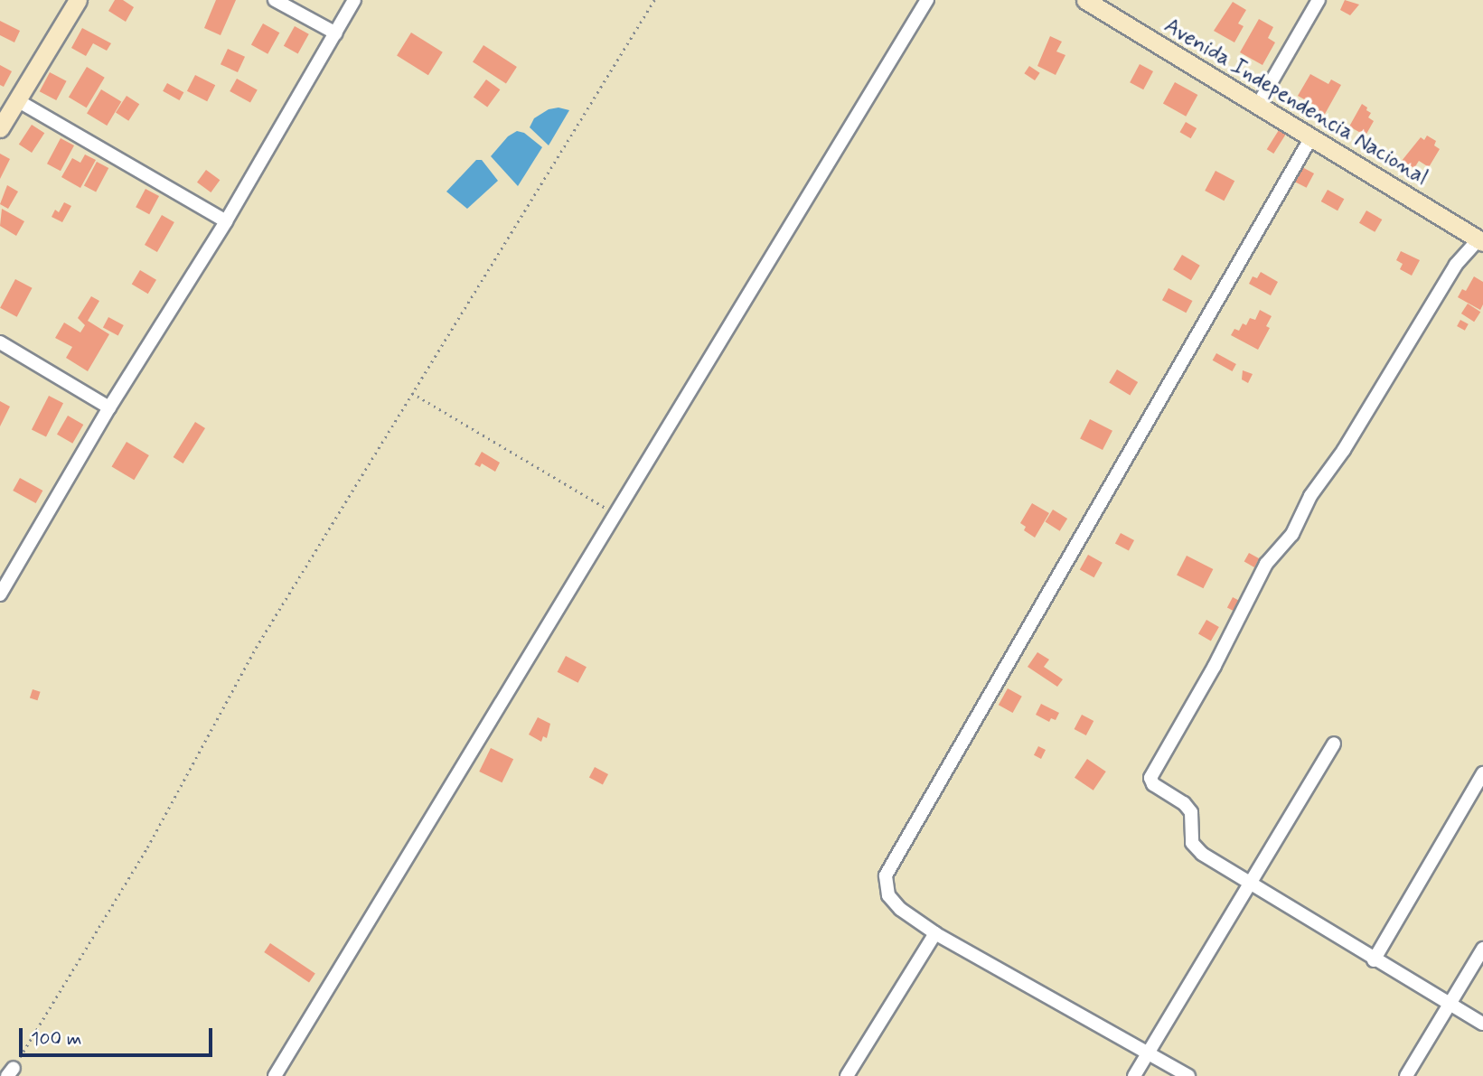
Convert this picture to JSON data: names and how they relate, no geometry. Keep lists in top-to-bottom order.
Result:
{
  "streets": {
    "main road": ["Avenida Independencia Nacional"]
  },
  "scale_bar": "100 m"
}
